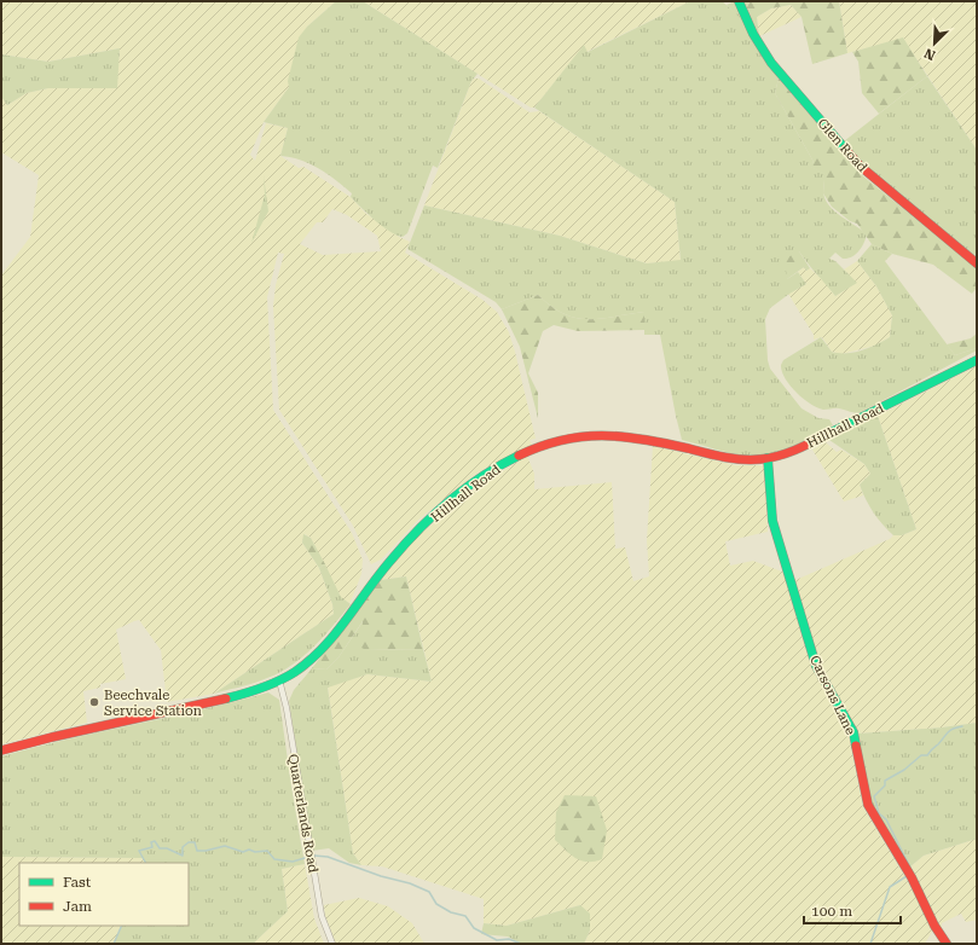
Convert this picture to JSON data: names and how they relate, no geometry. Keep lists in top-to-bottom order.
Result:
{
  "streets": {
    "main road": ["Glen Road", "Hillhall Road", "Carsons Lane"],
    "street": ["Quarterlands Road"]
  },
  "crossings": [
    ["Hillhall Road", "Carsons Lane"],
    ["Hillhall Road", "Quarterlands Road"]
  ],
  "places": ["Beechvale Service Station"],
  "legend": ["Fast", "Jam"],
  "scale_bar": "100 m",
  "north": "bottom left"
}
